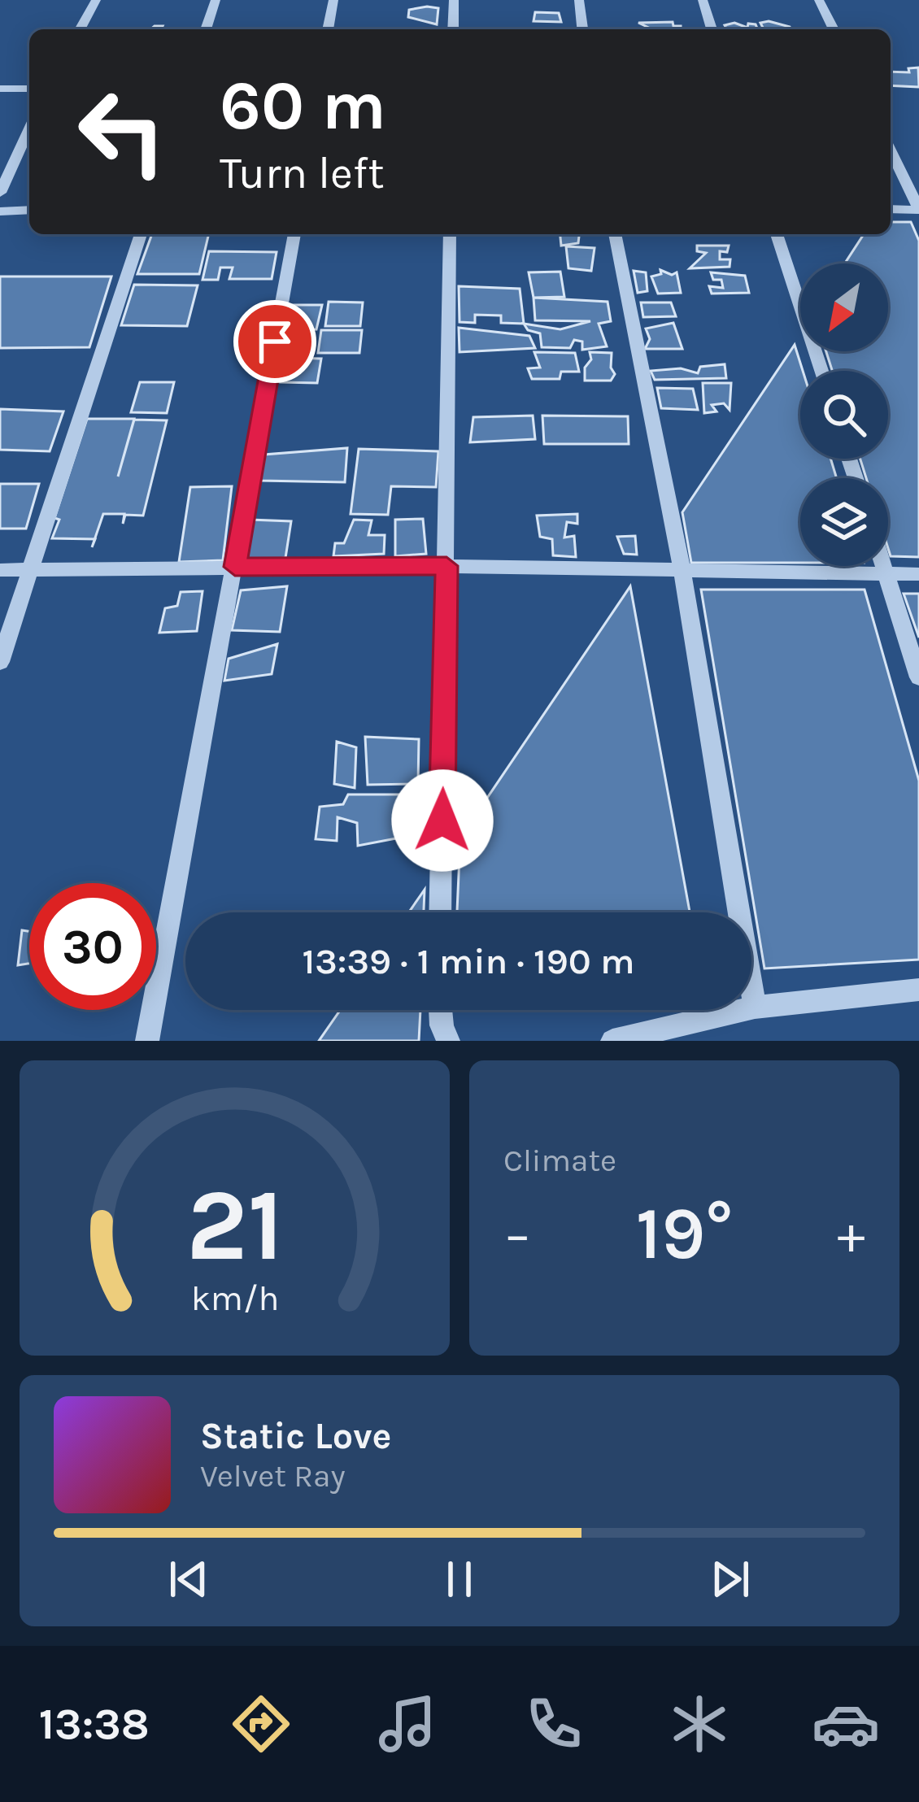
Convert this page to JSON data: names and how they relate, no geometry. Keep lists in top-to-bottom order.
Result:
{
  "north": "bottom left",
  "page": {
    "turn": ["60 m", "Turn left"],
    "limit": "30",
    "trip": "13:39 · 1 min · 190 m",
    "tile": "Climate",
    "heat": ["−", "19°", "+"],
    "song": ["Static Love", "Velvet Ray"],
    "tabs": "13:38",
    "gauge": ["21", "km/h"]
  }
}
